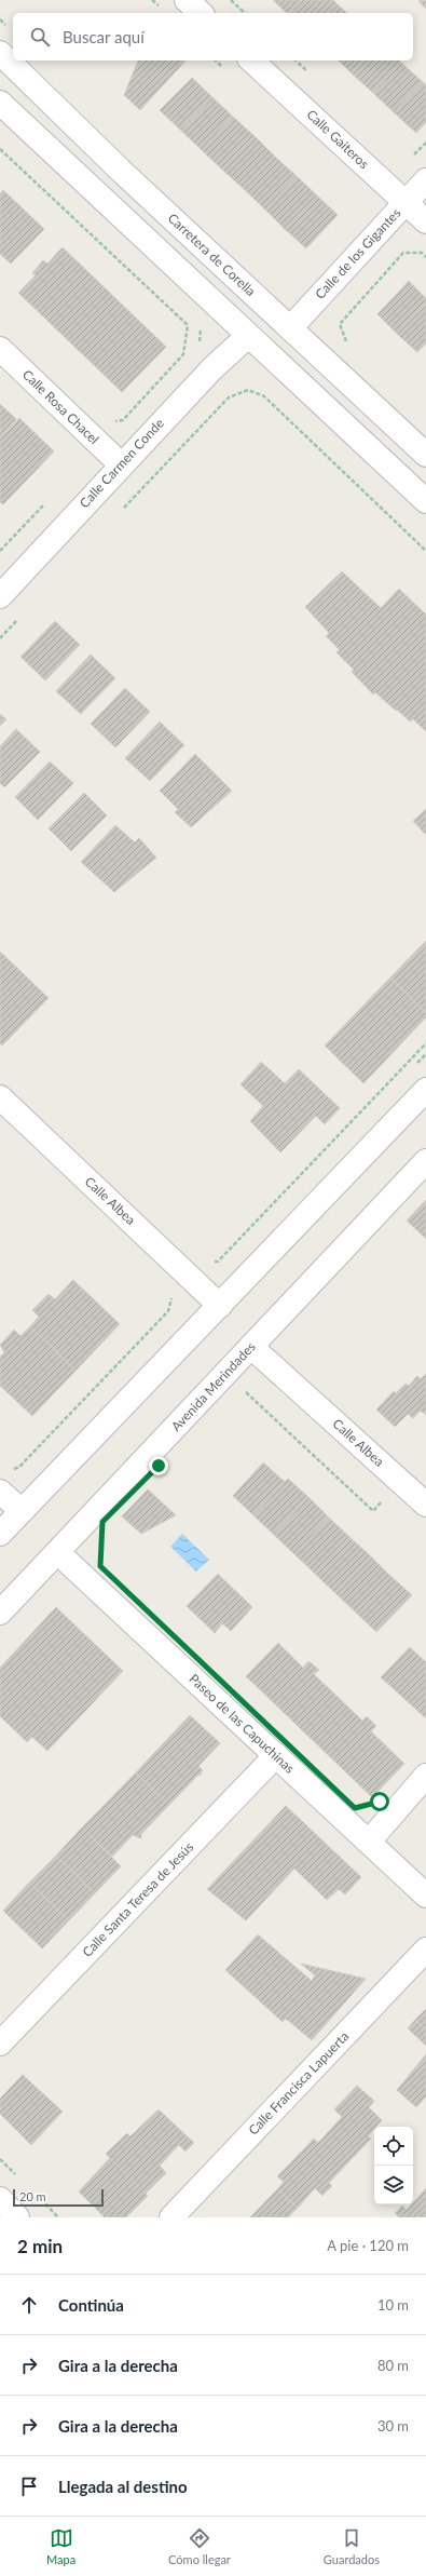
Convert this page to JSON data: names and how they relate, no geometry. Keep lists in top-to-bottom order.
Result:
{
  "streets": {
    "street": [
      "Calle Gaiteros",
      "Calle de los Gigantes",
      "Carretera de Corella",
      "Calle Rosa Chacel",
      "Calle Carmen Conde",
      "Calle Albea",
      "Avenida Merindades",
      "Paseo de las Capuchinas",
      "Calle Santa Teresa de Jesús",
      "Calle Francisca Lapuerta"
    ]
  },
  "crossings": [
    ["Calle Gaiteros", "Calle de los Gigantes"],
    ["Calle de los Gigantes", "Carretera de Corella"],
    ["Calle Rosa Chacel", "Calle Carmen Conde"],
    ["Calle Albea", "Avenida Merindades"],
    ["Avenida Merindades", "Paseo de las Capuchinas"],
    ["Paseo de las Capuchinas", "Calle Santa Teresa de Jesús"]
  ],
  "scale_bar": "20 m",
  "page": {
    "search": "Buscar aquí",
    "scale": "20 m",
    "heading": ["2 min", "A pie · 120 m"],
    "list": [
      ["Continúa", "10 m"],
      ["Gira a la derecha", "80 m"],
      ["Gira a la derecha", "30 m"],
      "Llegada al destino"
    ],
    "nav": ["Mapa", "Cómo llegar", "Guardados"]
  }
}
